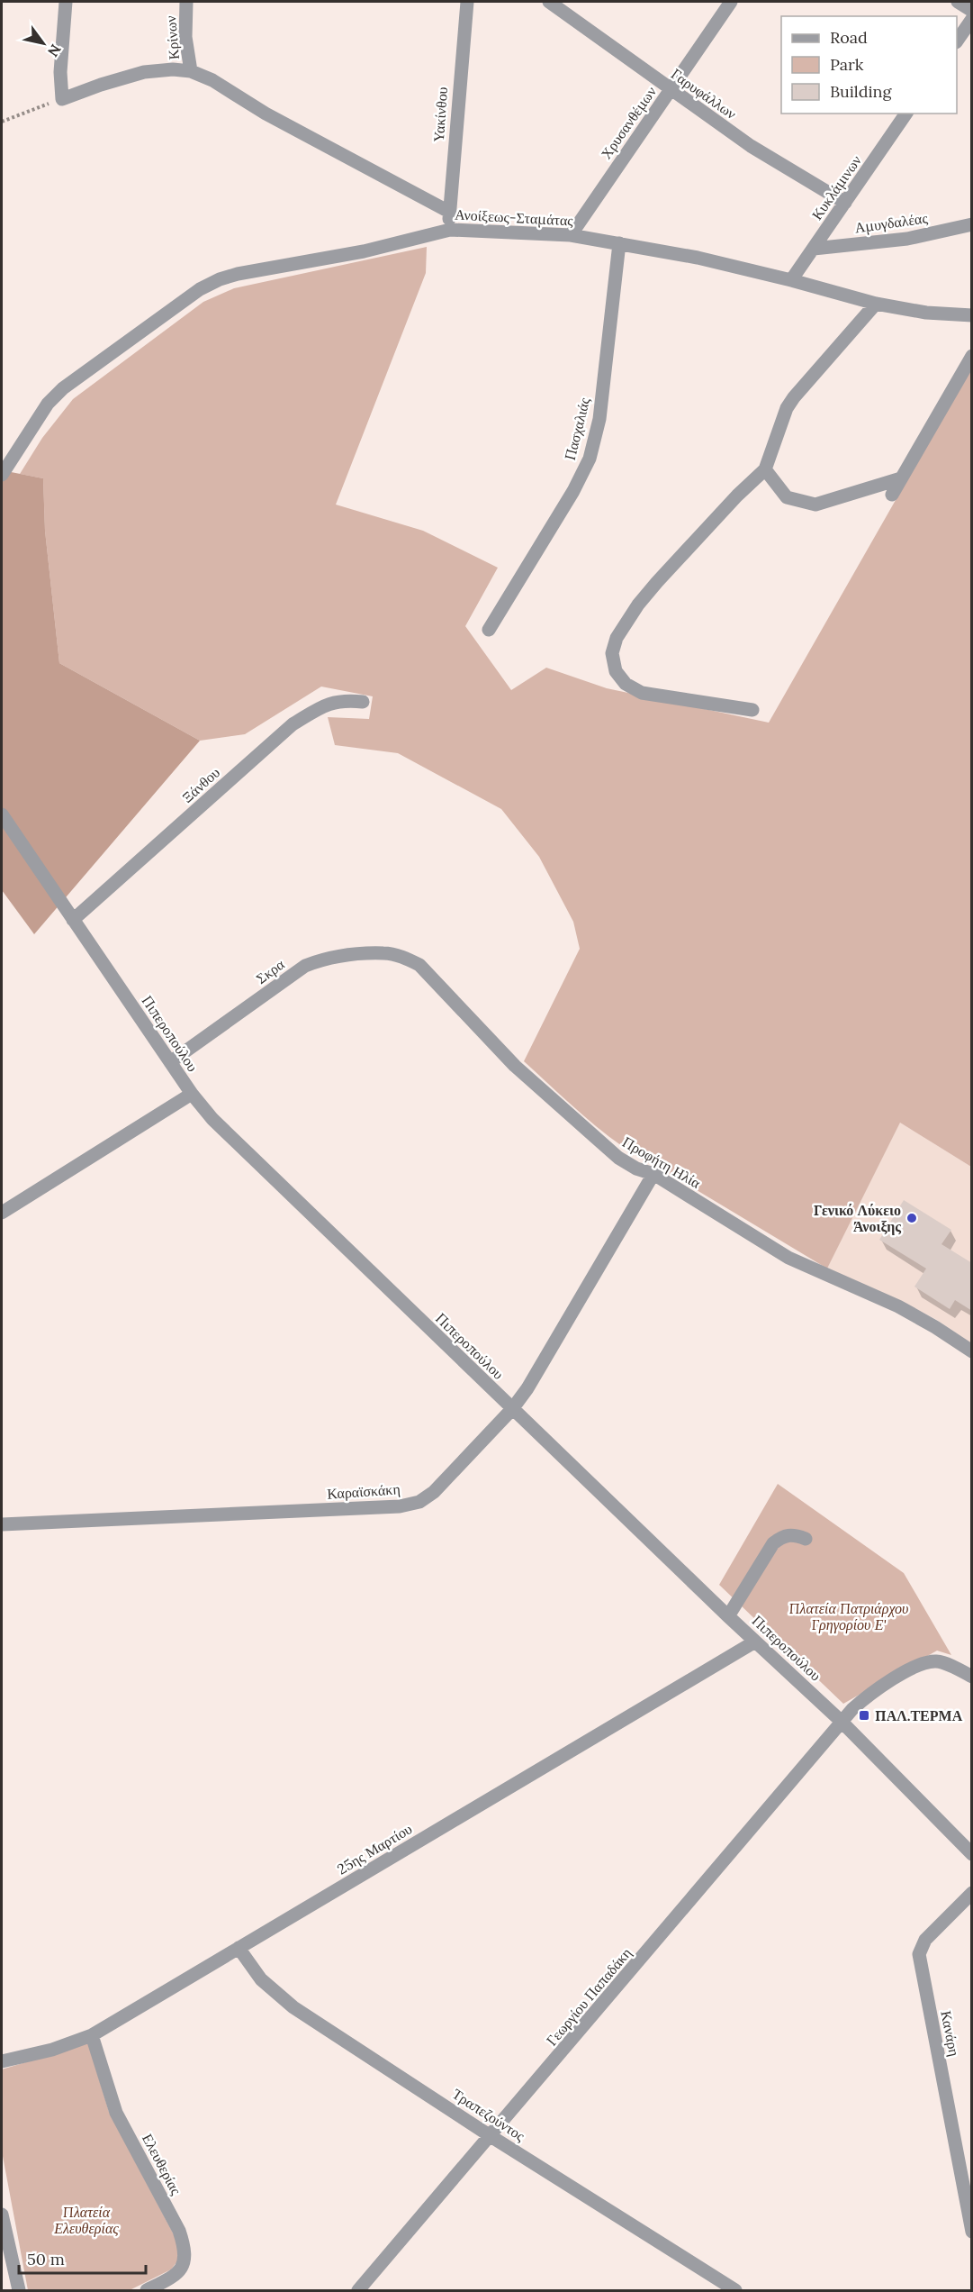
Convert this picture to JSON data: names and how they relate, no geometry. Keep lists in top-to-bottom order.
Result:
{
  "streets": {
    "street": [
      "Κρίνων",
      "Γαρυφάλλων",
      "Υακίνθου",
      "Χρυσανθέμων",
      "Κυκλάμινων",
      "Ανοίξεως-Σταμάτας",
      "Αμυγδαλέας",
      "Πασχαλιάς",
      "Ξάνθου",
      "Σκρα",
      "Πιπεροπούλου",
      "Προφήτη Ηλία",
      "Καραϊσκάκη",
      "25ης Μαρτίου",
      "Γεωργίου Παπαδάκη",
      "Κανάρη",
      "Τραπεζούντος",
      "Ελευθερίας"
    ]
  },
  "crossings": [
    ["Γαρυφάλλων", "Χρυσανθέμων"],
    ["Γαρυφάλλων", "Κυκλάμινων"],
    ["Υακίνθου", "Ανοίξεως-Σταμάτας"],
    ["Χρυσανθέμων", "Ανοίξεως-Σταμάτας"],
    ["Κυκλάμινων", "Ανοίξεως-Σταμάτας"],
    ["Κυκλάμινων", "Αμυγδαλέας"],
    ["Ανοίξεως-Σταμάτας", "Πασχαλιάς"],
    ["Ξάνθου", "Πιπεροπούλου"],
    ["Σκρα", "Πιπεροπούλου"],
    ["Σκρα", "Προφήτη Ηλία"],
    ["Πιπεροπούλου", "Καραϊσκάκη"],
    ["Πιπεροπούλου", "25ης Μαρτίου"],
    ["Πιπεροπούλου", "Γεωργίου Παπαδάκη"],
    ["Προφήτη Ηλία", "Καραϊσκάκη"],
    ["25ης Μαρτίου", "Τραπεζούντος"],
    ["25ης Μαρτίου", "Ελευθερίας"],
    ["Γεωργίου Παπαδάκη", "Τραπεζούντος"]
  ],
  "parks": ["Πλατεία Πατριάρχου Γρηγορίου Ε'", "Πλατεία Ελευθερίας"],
  "places": {
    "other": ["Γενικό Λύκειο Άνοιξης"],
    "transit": ["ΠΑΛ.ΤΕΡΜΑ"]
  },
  "legend": ["Road", "Park", "Building"],
  "scale_bar": "50 m",
  "north": "bottom right"
}
